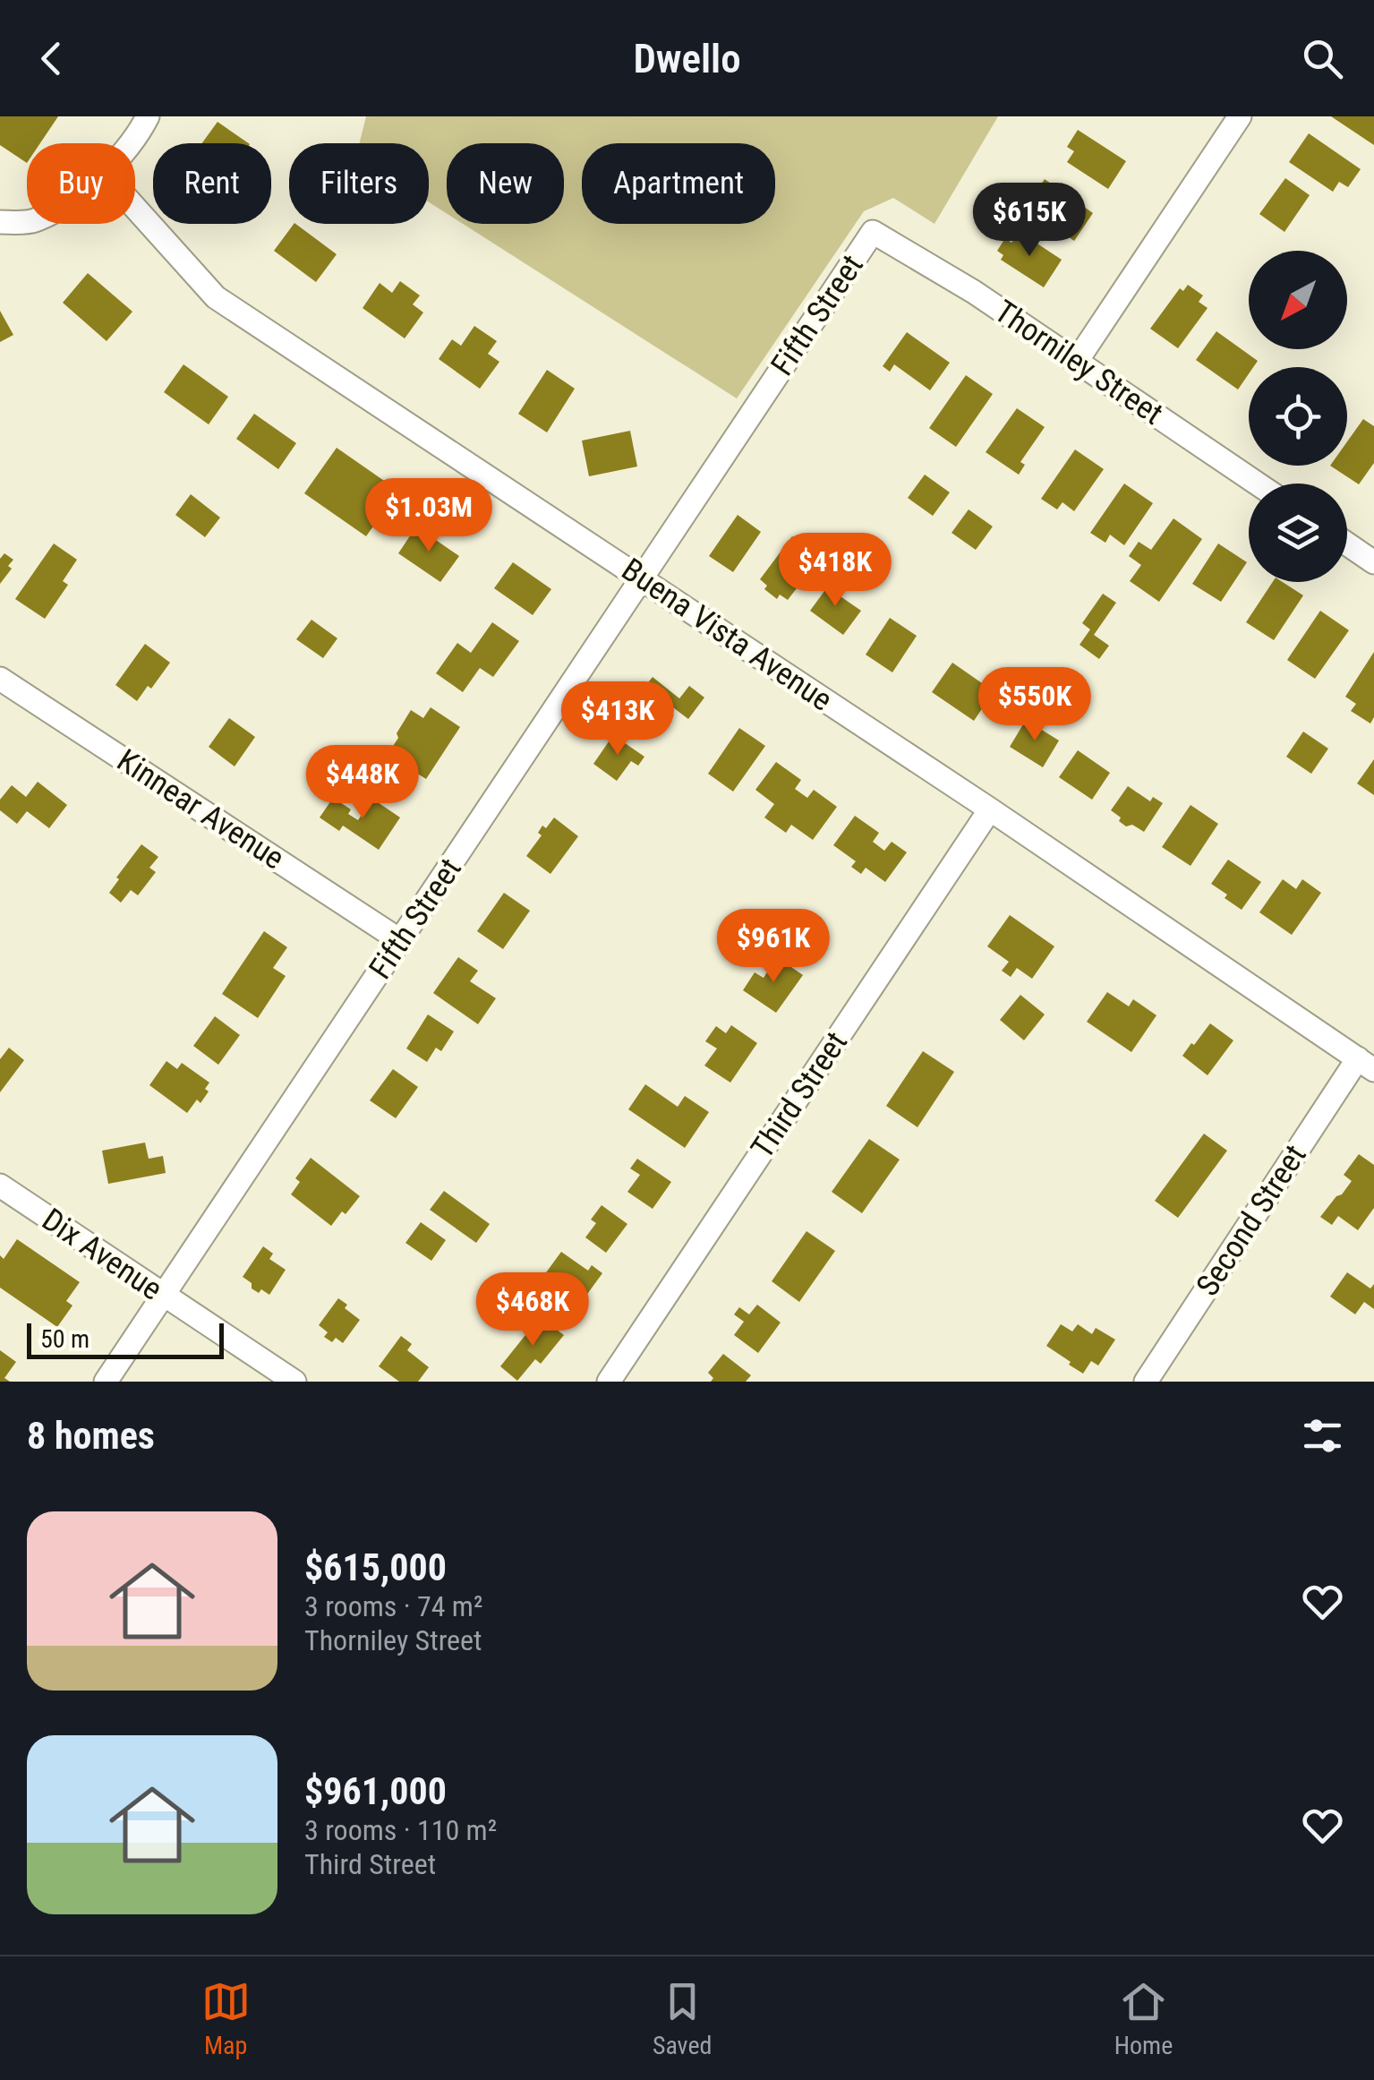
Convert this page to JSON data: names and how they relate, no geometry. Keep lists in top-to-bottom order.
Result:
{
  "streets": {
    "street": [
      "Fifth Street",
      "Thorniley Street",
      "Buena Vista Avenue",
      "Kinnear Avenue",
      "Third Street",
      "Second Street",
      "Dix Avenue"
    ]
  },
  "crossings": [
    ["Fifth Street", "Thorniley Street"],
    ["Fifth Street", "Buena Vista Avenue"],
    ["Fifth Street", "Kinnear Avenue"],
    ["Fifth Street", "Dix Avenue"],
    ["Buena Vista Avenue", "Third Street"],
    ["Buena Vista Avenue", "Second Street"]
  ],
  "scale_bar": "50 m",
  "north": "bottom left",
  "page": {
    "header": "Dwello",
    "chip": [
      "Buy",
      "Rent",
      "Filters",
      "New",
      "Apartment"
    ],
    "price": [
      "$615K",
      "$1.03M",
      "$418K",
      "$550K",
      "$413K",
      "$448K",
      "$961K",
      "$468K"
    ],
    "scale": "50 m",
    "heading": "8 homes",
    "list": [
      {
        "name": "$615,000",
        "note": "3 rooms · 74 m² · Thorniley Street"
      },
      {
        "name": "$961,000",
        "note": "3 rooms · 110 m² · Third Street"
      }
    ],
    "tabs": ["Map", "Saved", "Home"]
  }
}
